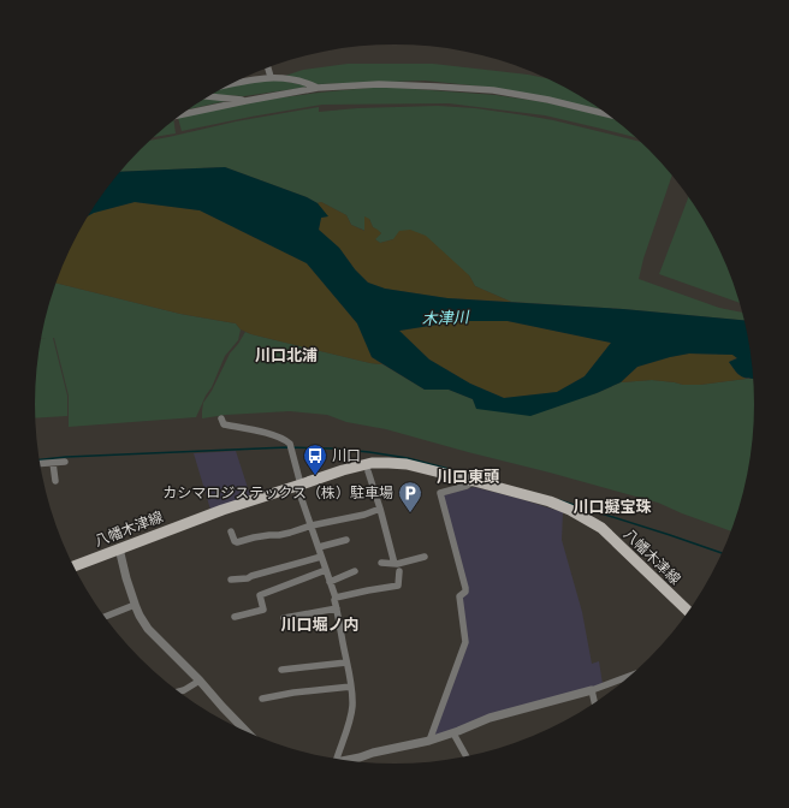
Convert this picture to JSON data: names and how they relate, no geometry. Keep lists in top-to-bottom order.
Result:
{
  "streets": {
    "main road": ["八幡木津線"]
  },
  "districts": [
    "川口北浦",
    "川口東頭",
    "川口擬宝珠",
    "川口堀ノ内"
  ],
  "water": ["木津川"],
  "places": {
    "bus stop": ["川口"],
    "parking": ["カシマロジステックス（株）駐車場"]
  }
}
